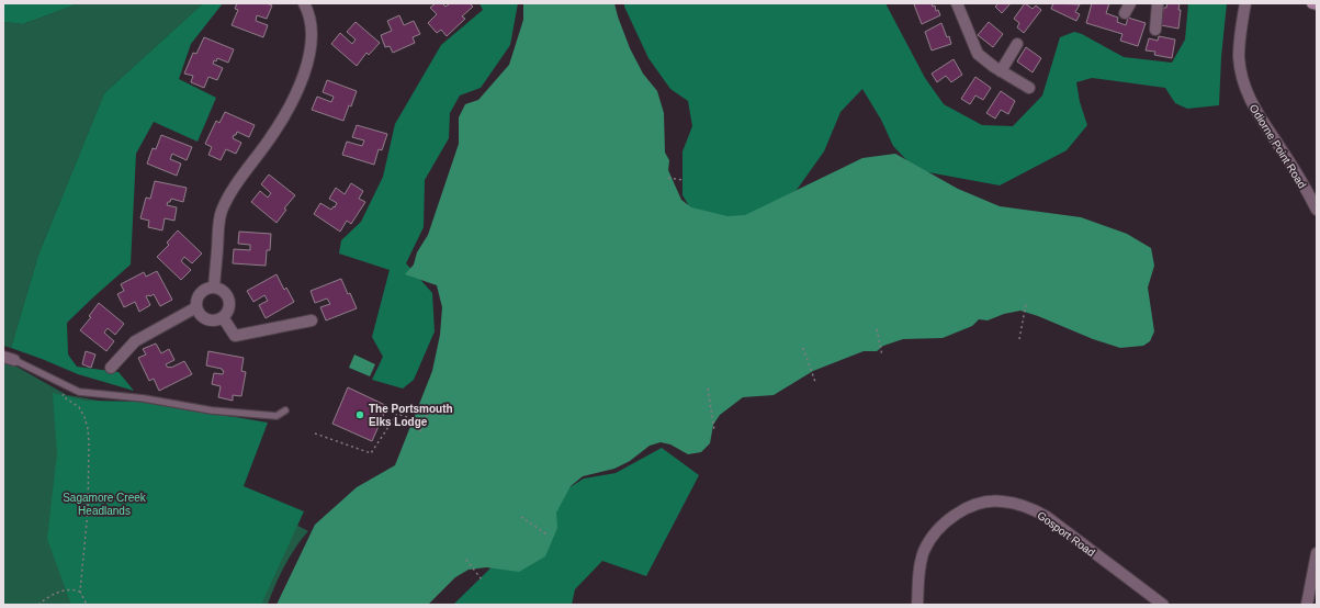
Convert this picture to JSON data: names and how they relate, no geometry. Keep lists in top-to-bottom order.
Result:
{
  "streets": {
    "street": ["Odiorne Point Road", "Gosport Road"]
  },
  "parks": ["Sagamore Creek Headlands"],
  "places": ["The Portsmouth Elks Lodge"]
}
